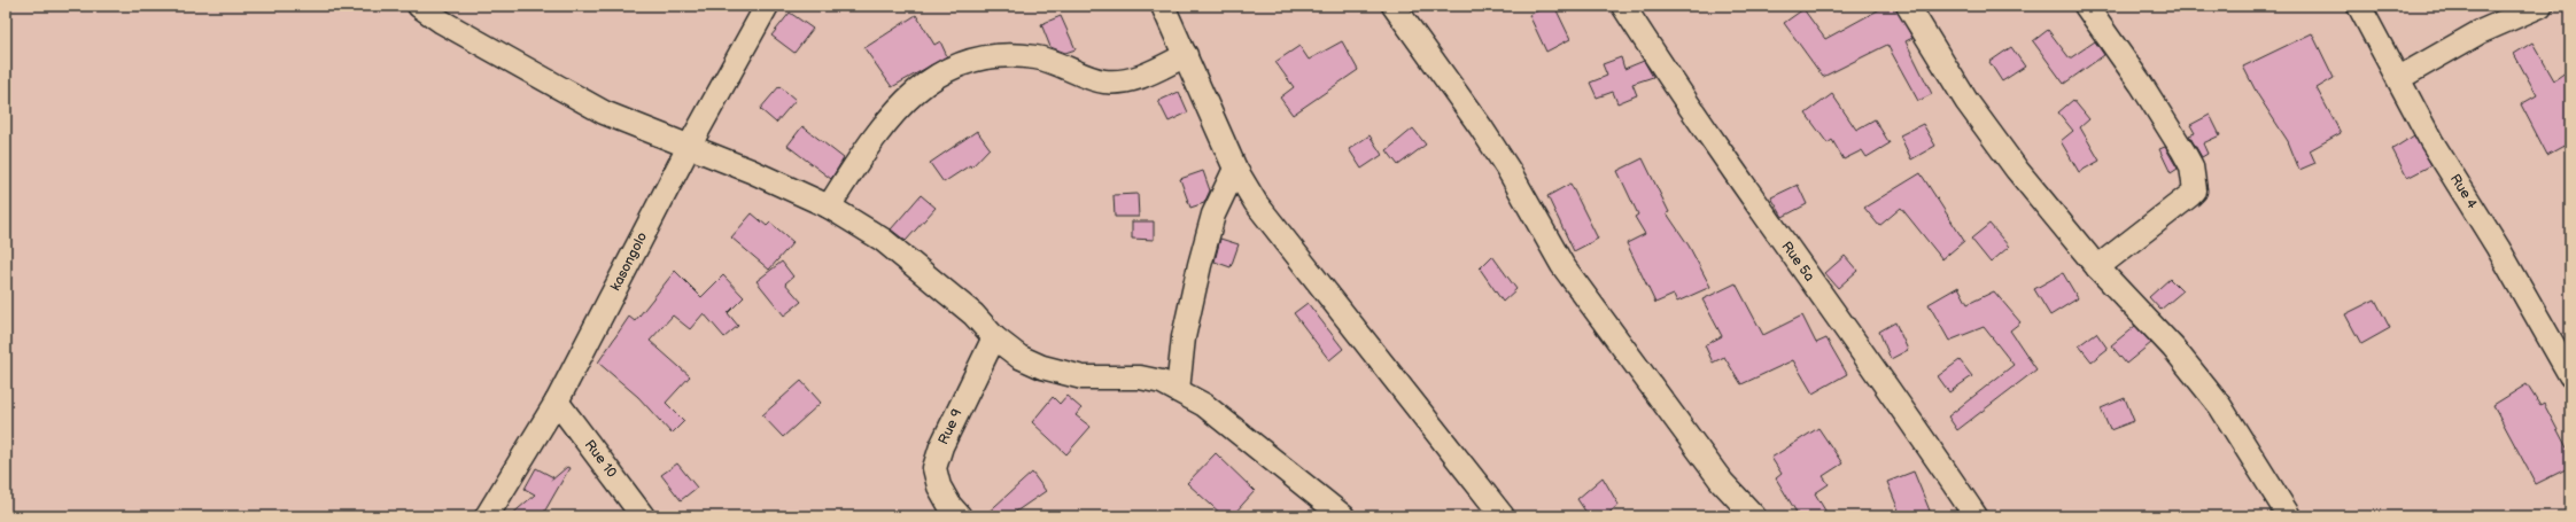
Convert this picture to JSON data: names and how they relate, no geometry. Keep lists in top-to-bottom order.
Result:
{
  "streets": {
    "street": [
      "Rue 4",
      "kasongolo",
      "Rue 5a",
      "Rue 9",
      "Rue 10"
    ]
  },
  "crossings": [
    ["kasongolo", "Rue 10"]
  ]
}
